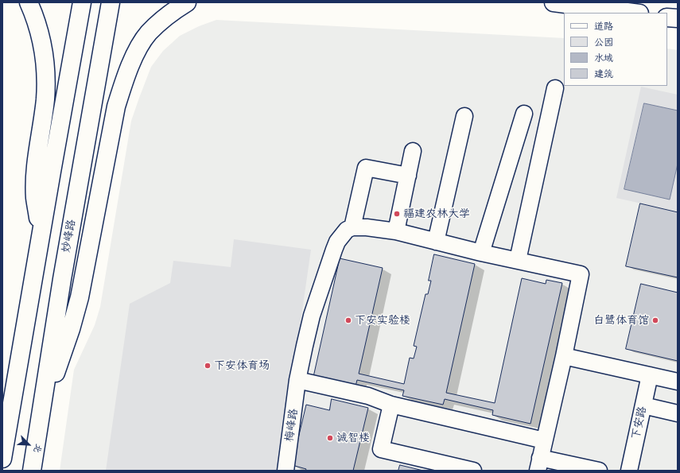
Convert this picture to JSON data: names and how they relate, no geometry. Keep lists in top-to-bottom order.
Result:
{
  "streets": {
    "main road": ["妙峰路"],
    "street": ["下安路", "梅峰路"]
  },
  "places": [
    "福建农林大学",
    "下安实验楼",
    "白鹭体育馆",
    "下安体育场",
    "诚智楼"
  ],
  "legend": [
    "道路",
    "公园",
    "水域",
    "建筑"
  ],
  "north": "bottom right"
}
